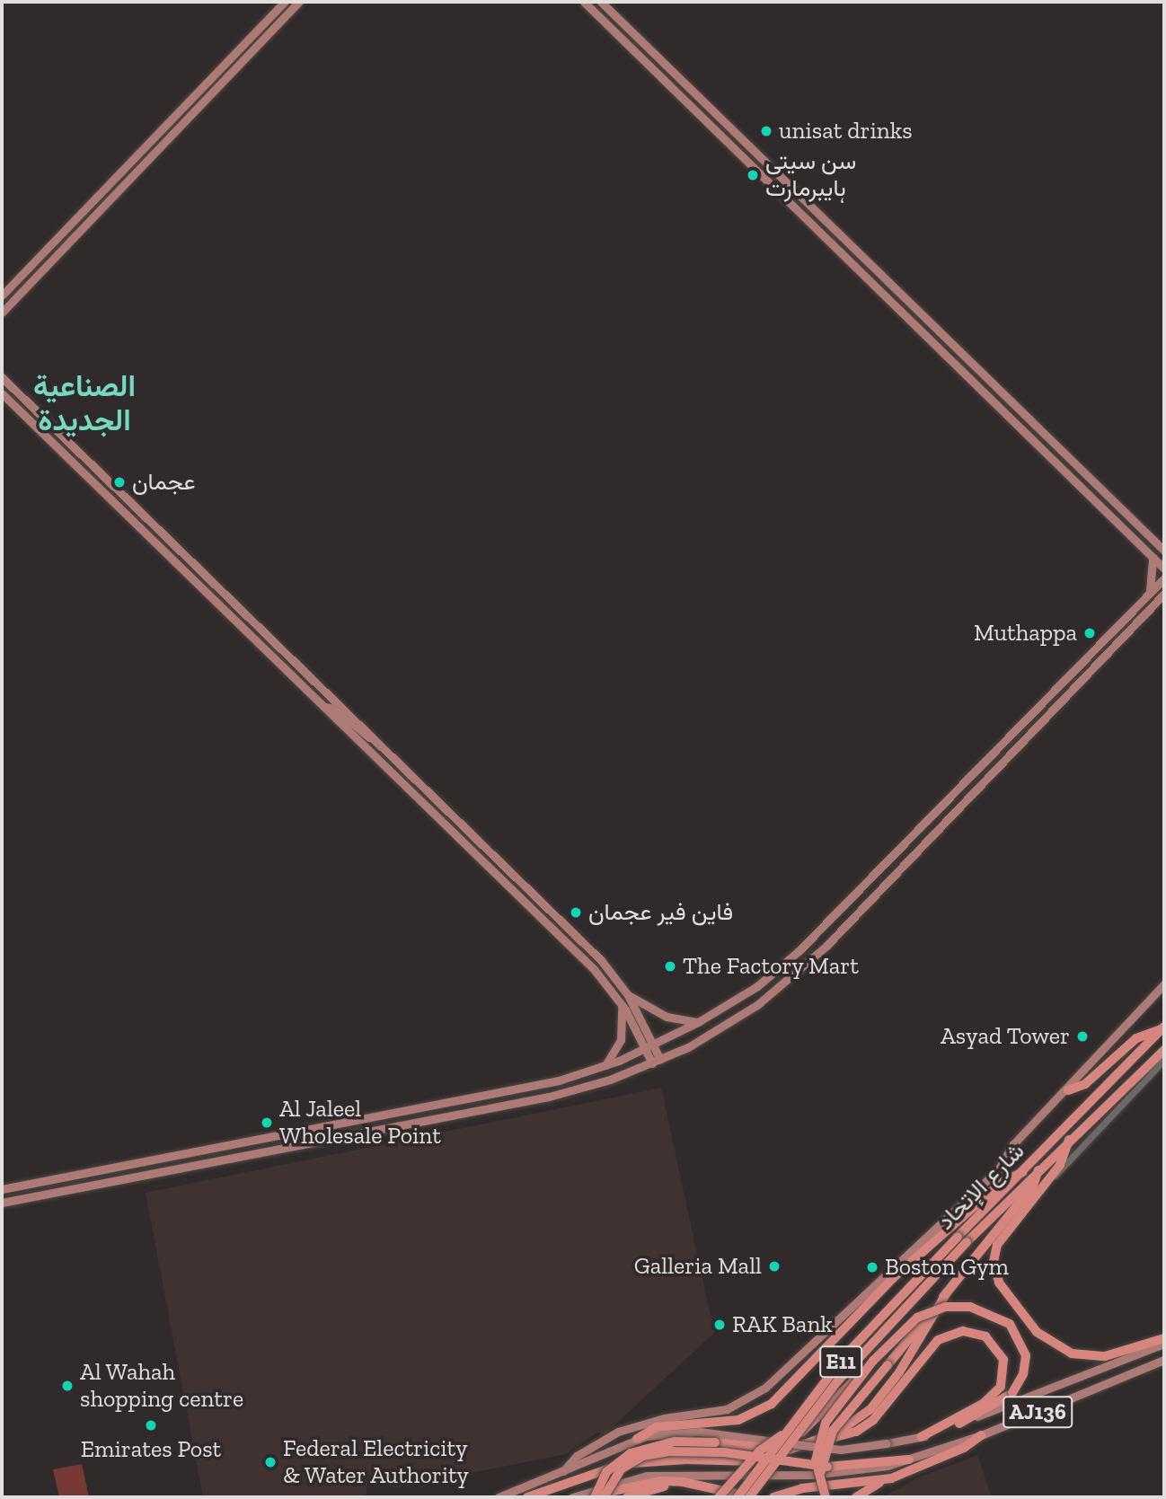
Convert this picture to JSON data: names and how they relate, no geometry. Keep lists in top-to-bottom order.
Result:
{
  "streets": {
    "highway": ["شارع الإتحاد", "E11"],
    "main road": ["AJ136"]
  },
  "crossings": [
    ["شارع الإتحاد", "AJ136"]
  ],
  "districts": ["الصناعية الجديدة"],
  "places": [
    "unisat drinks",
    "سن سیتی ہایبرمارت",
    "عجمان",
    "Muthappa",
    "فاين فير عجمان",
    "The Factory Mart",
    "Asyad Tower",
    "Al Jaleel Wholesale Point",
    "Galleria Mall",
    "Boston Gym",
    "RAK Bank",
    "Al Wahah shopping centre",
    "Emirates Post",
    "Federal Electricity & Water Authority"
  ]
}
